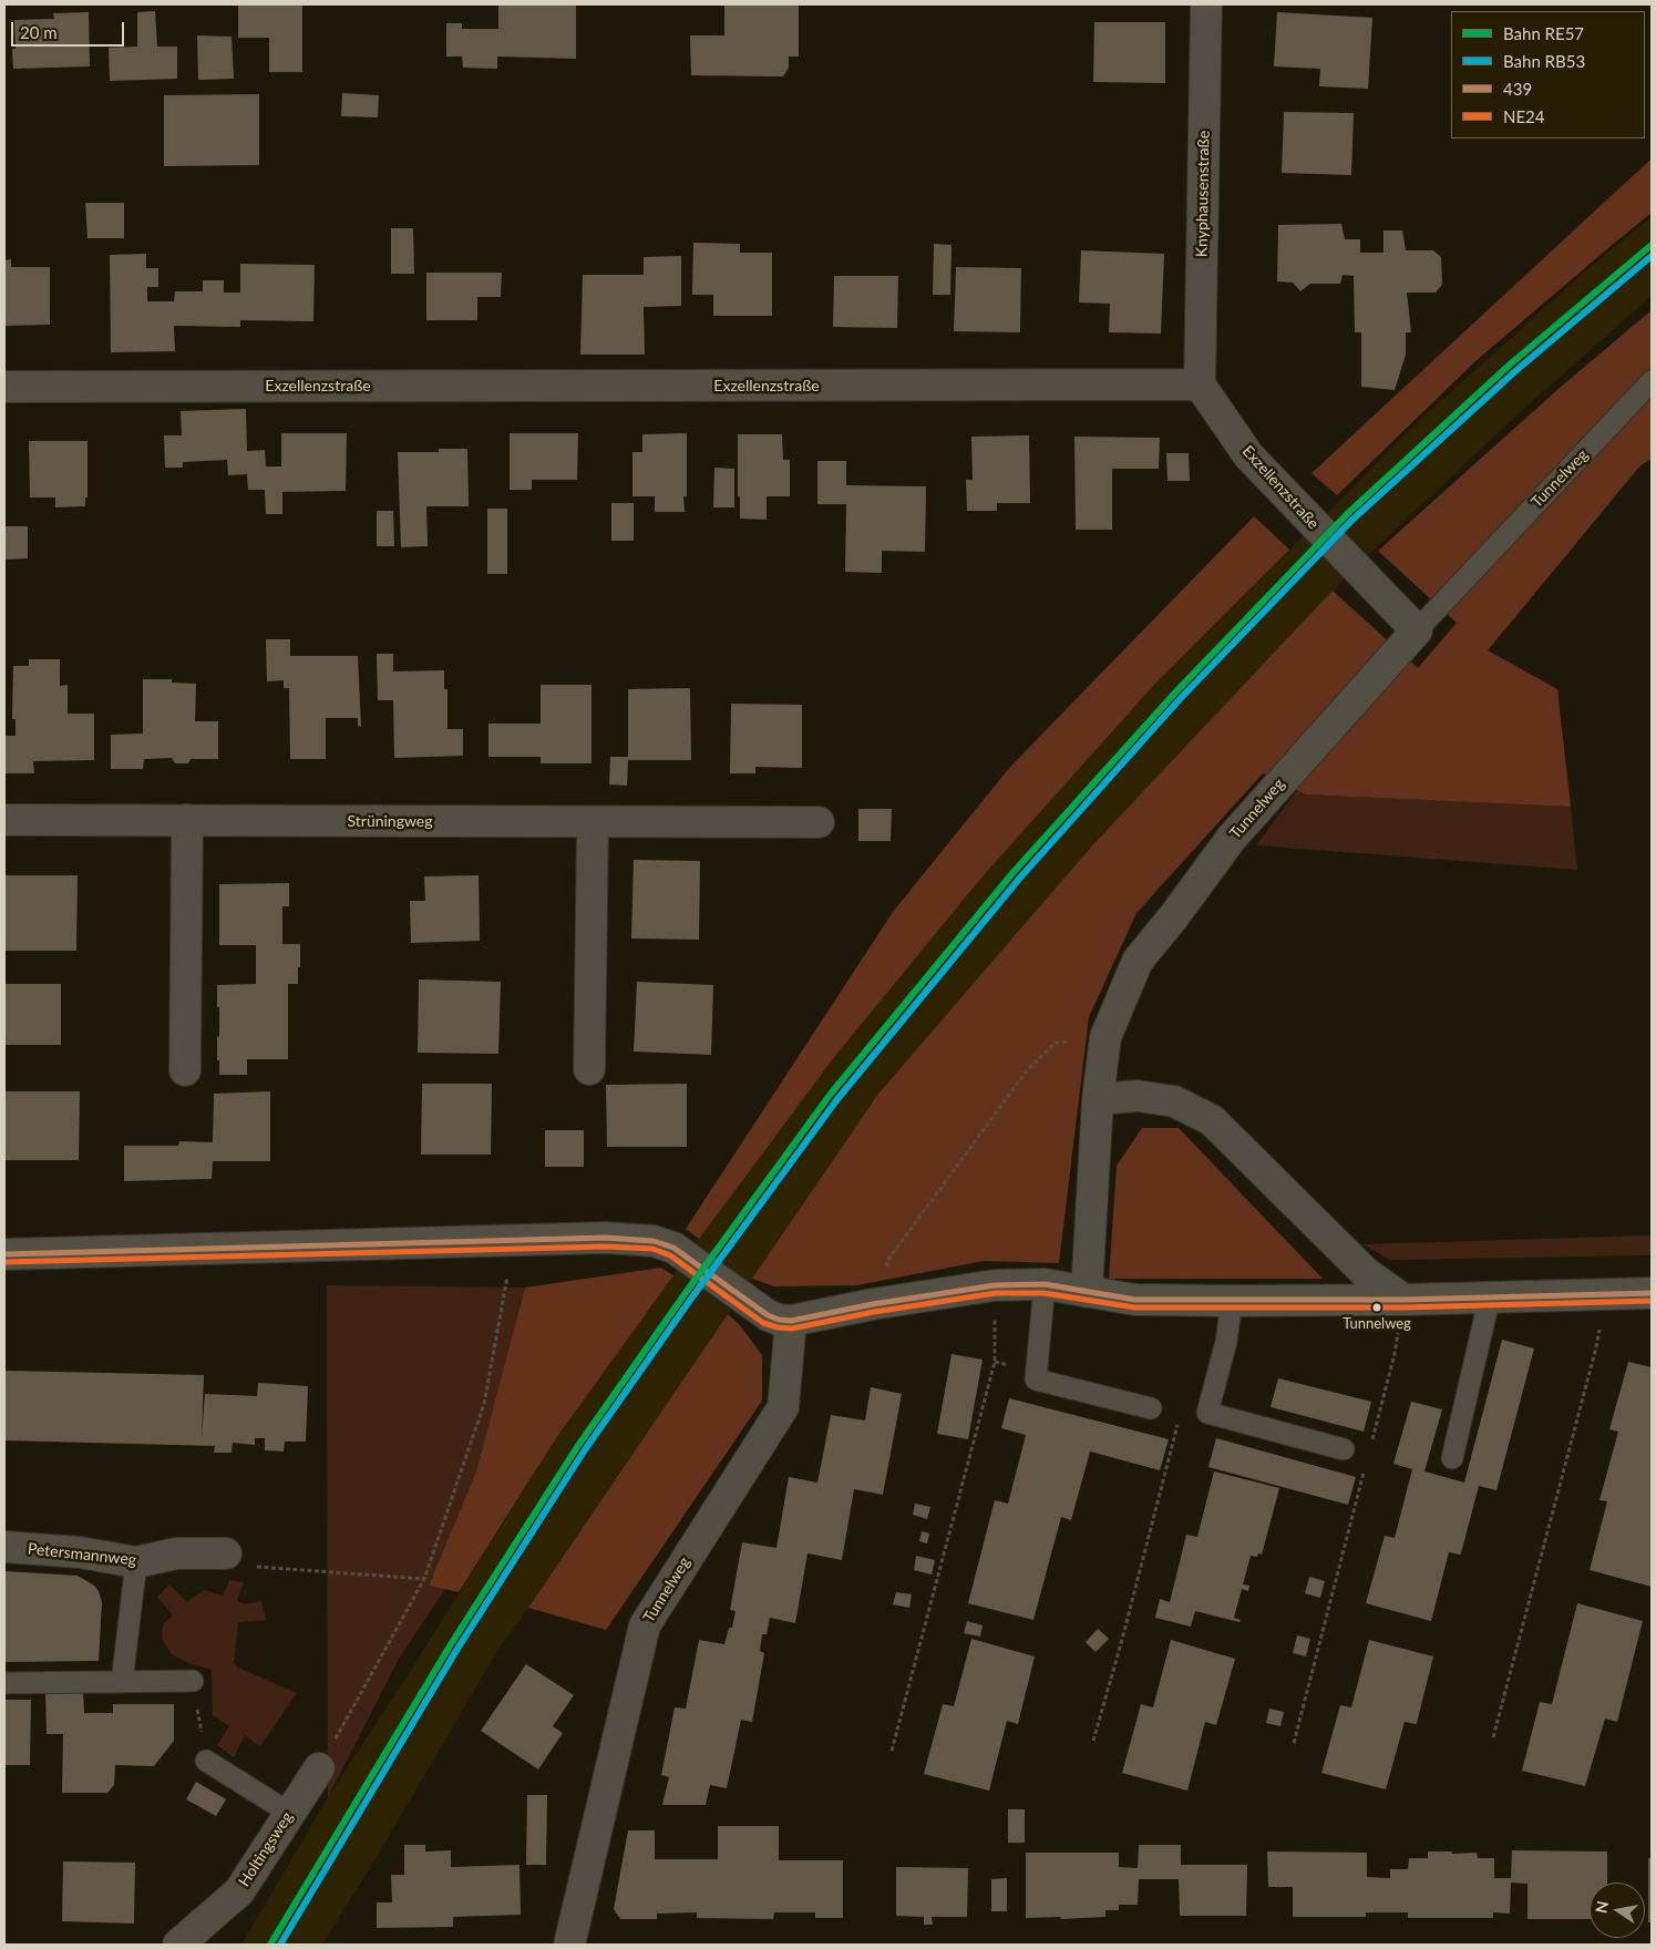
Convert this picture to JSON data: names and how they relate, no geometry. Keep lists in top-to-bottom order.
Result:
{
  "streets": {
    "street": [
      "Knyphausenstraße",
      "Exzellenzstraße",
      "Tunnelweg",
      "Strüningweg",
      "Petersmannweg",
      "Holtingsweg"
    ]
  },
  "crossings": [
    ["Knyphausenstraße", "Exzellenzstraße"],
    ["Exzellenzstraße", "Tunnelweg"]
  ],
  "places": ["Tunnelweg"],
  "lines": [
    "rail line RE57",
    "rail line RB53",
    "transit line 439",
    "transit line NE24"
  ],
  "legend": [
    "Bahn RE57",
    "Bahn RB53",
    "439",
    "NE24"
  ],
  "scale_bar": "20 m",
  "north": "left"
}
